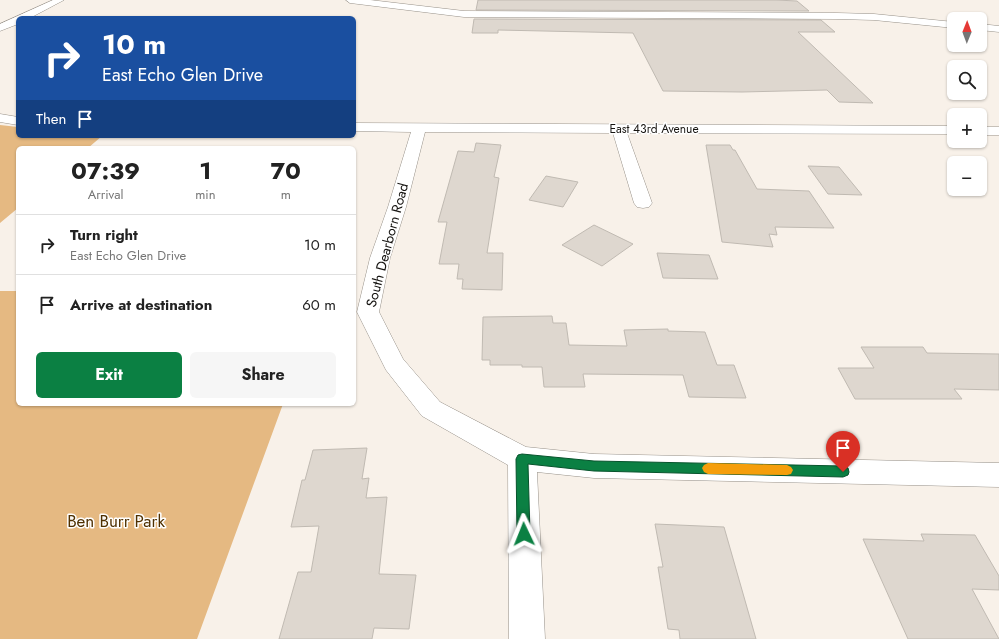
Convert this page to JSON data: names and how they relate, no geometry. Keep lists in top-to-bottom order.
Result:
{
  "streets": {
    "street": ["East 43rd Avenue", "South Dearborn Road"]
  },
  "crossings": [
    ["East 43rd Avenue", "South Dearborn Road"]
  ],
  "parks": ["Ben Burr Park"],
  "north": "top",
  "page": {
    "map_buttons": ["+", "−"],
    "turn": ["10 m", "East Echo Glen Drive"],
    "then": "Then",
    "eta": [
      "07:39",
      "Arrival",
      "1",
      "min",
      "70",
      "m"
    ],
    "list": [
      {
        "name": "Turn right",
        "note": "East Echo Glen Drive",
        "value": "10 m"
      },
      {
        "name": "Arrive at destination",
        "value": "60 m"
      }
    ],
    "buttons": ["Exit", "Share"]
  }
}
